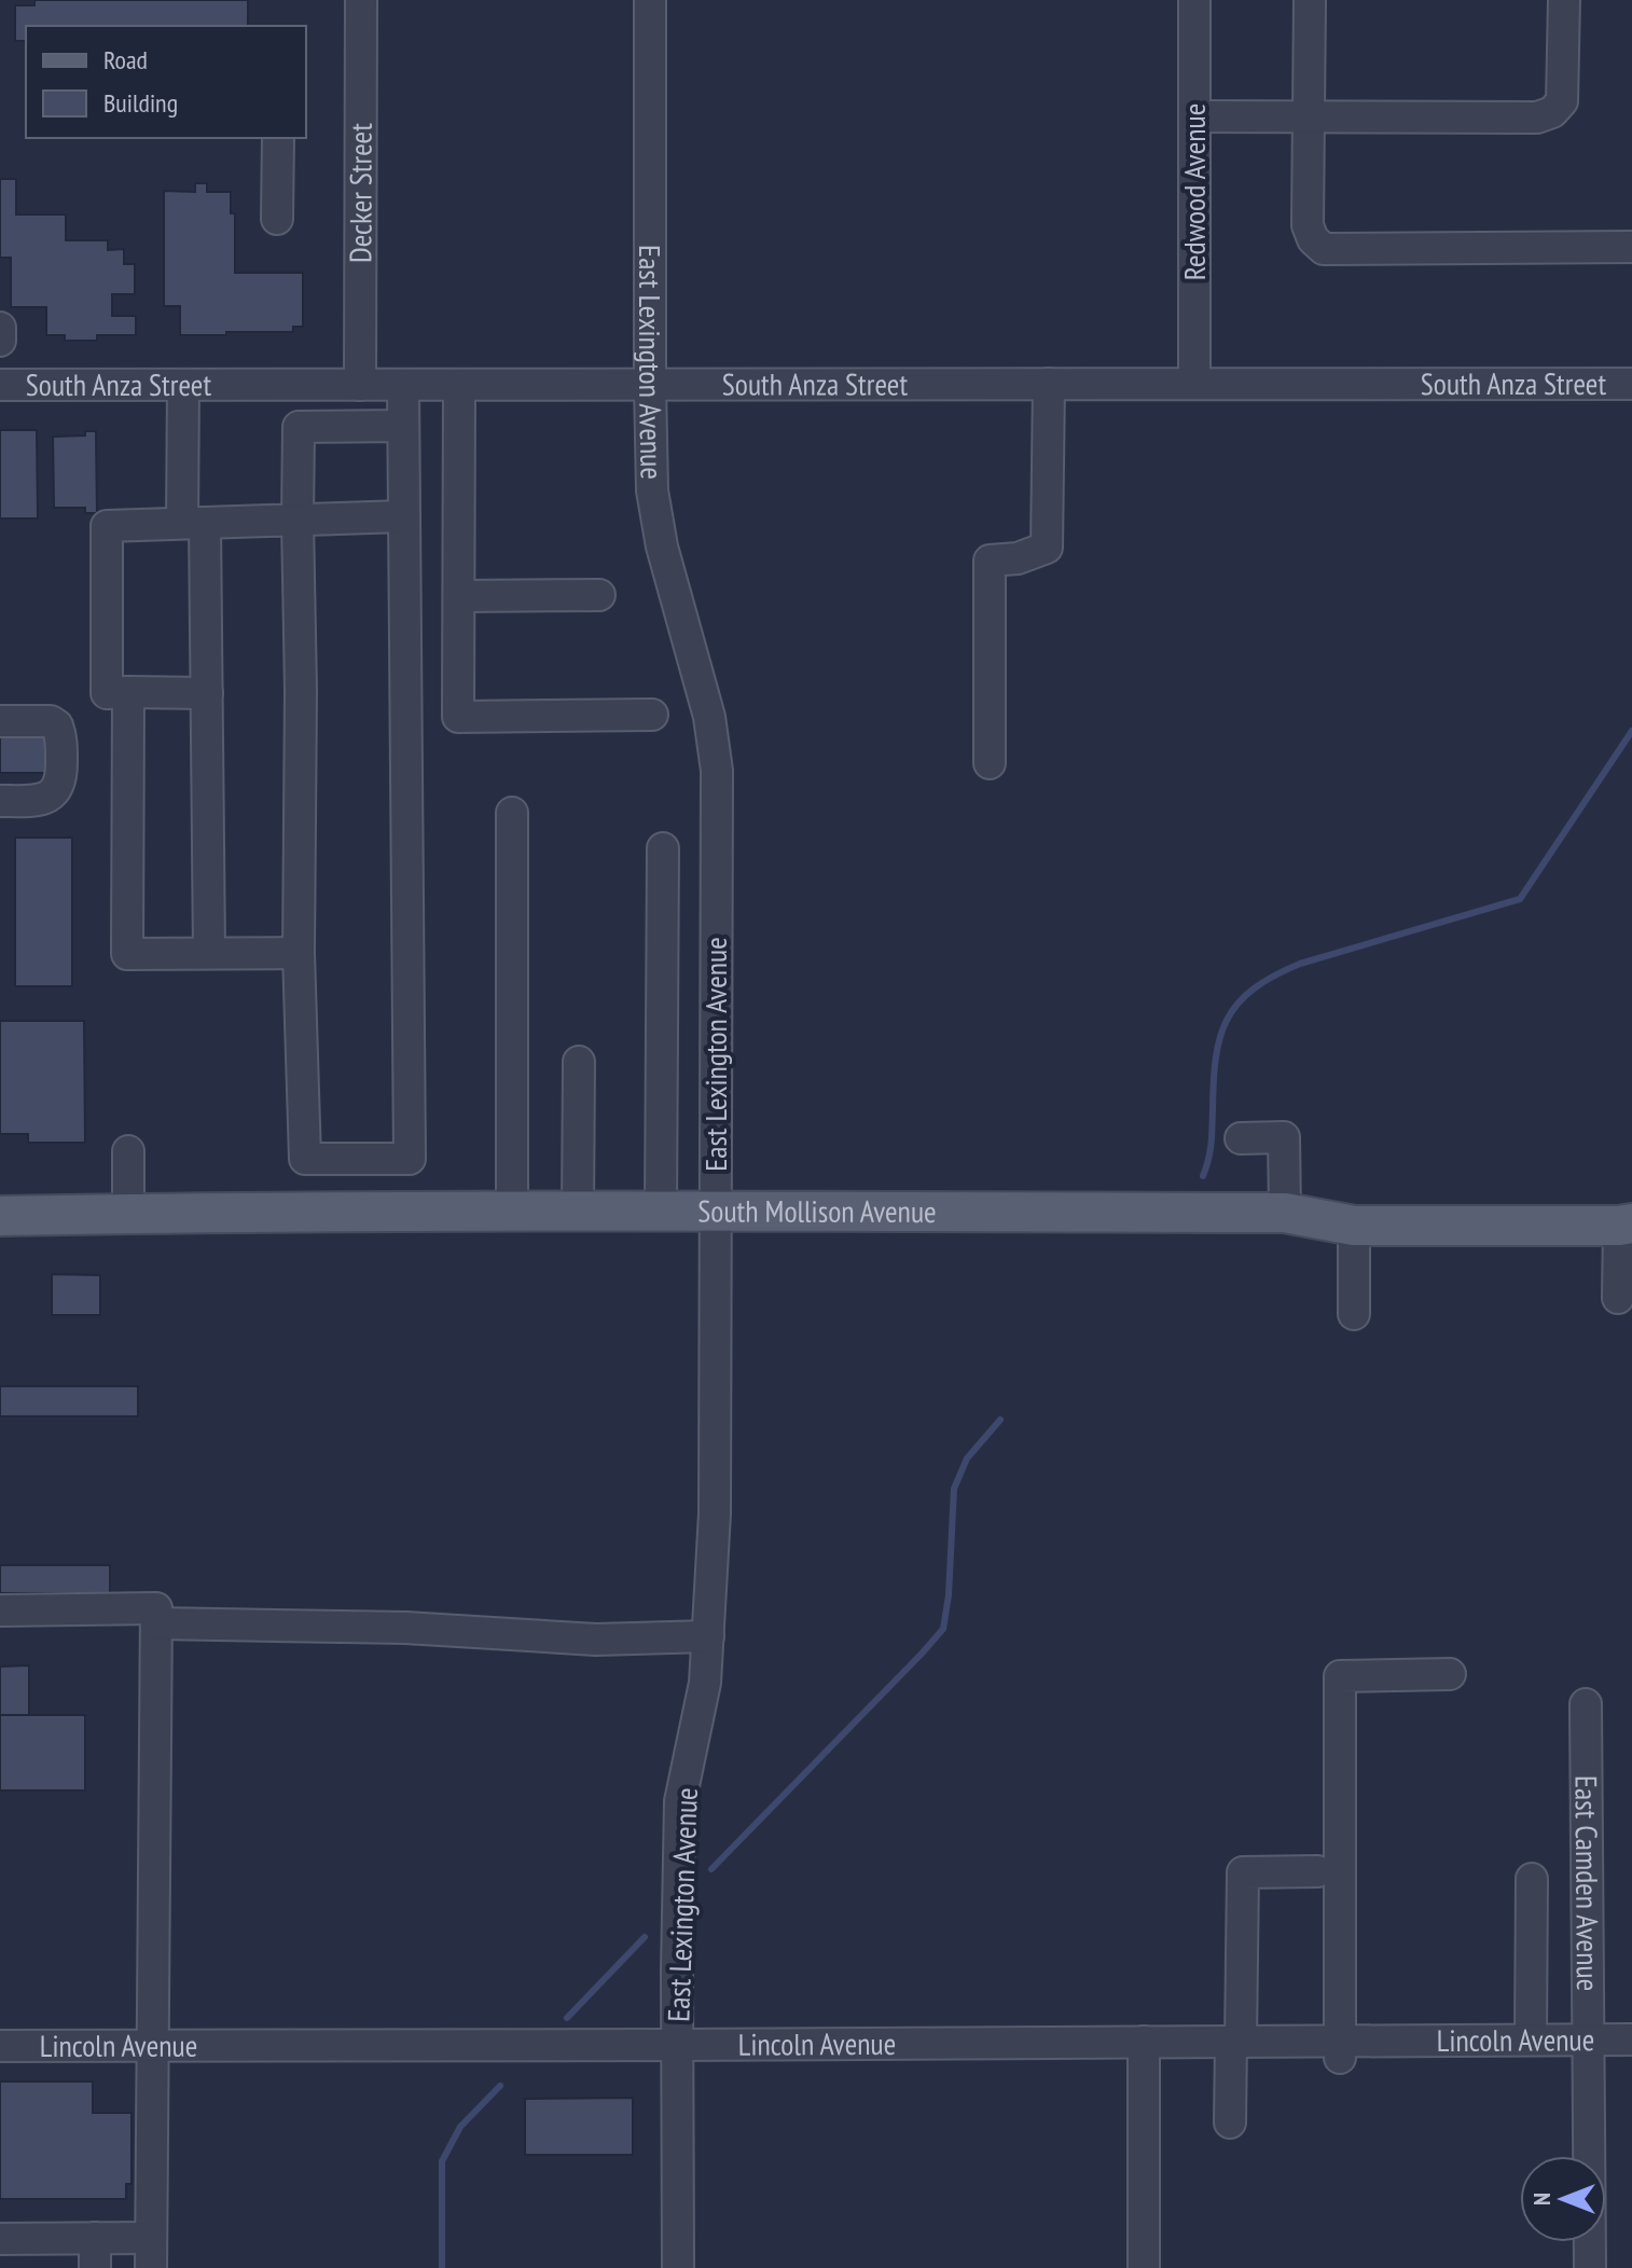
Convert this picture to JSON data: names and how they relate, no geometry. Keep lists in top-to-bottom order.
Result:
{
  "streets": {
    "main road": ["South Mollison Avenue"],
    "street": [
      "Decker Street",
      "Redwood Avenue",
      "East Lexington Avenue",
      "South Anza Street",
      "East Camden Avenue",
      "Lincoln Avenue"
    ]
  },
  "crossings": [
    ["Decker Street", "South Anza Street"],
    ["Redwood Avenue", "South Anza Street"],
    ["East Lexington Avenue", "South Anza Street"],
    ["East Lexington Avenue", "South Mollison Avenue"],
    ["East Lexington Avenue", "Lincoln Avenue"],
    ["East Camden Avenue", "Lincoln Avenue"]
  ],
  "legend": ["Road", "Building"],
  "north": "left"
}
